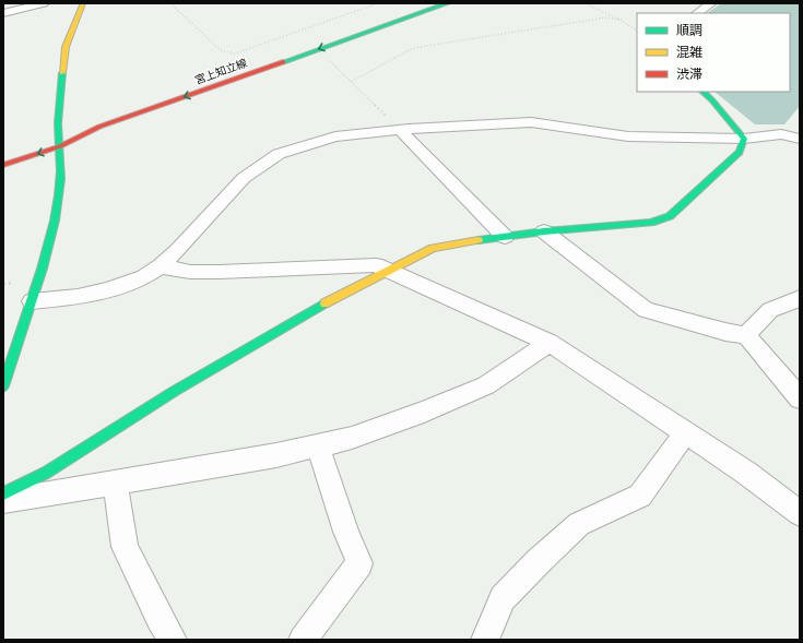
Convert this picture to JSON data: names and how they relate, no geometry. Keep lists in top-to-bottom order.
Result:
{
  "streets": {
    "street": ["宮上知立線"]
  },
  "legend": ["順調", "混雑", "渋滞"]
}
